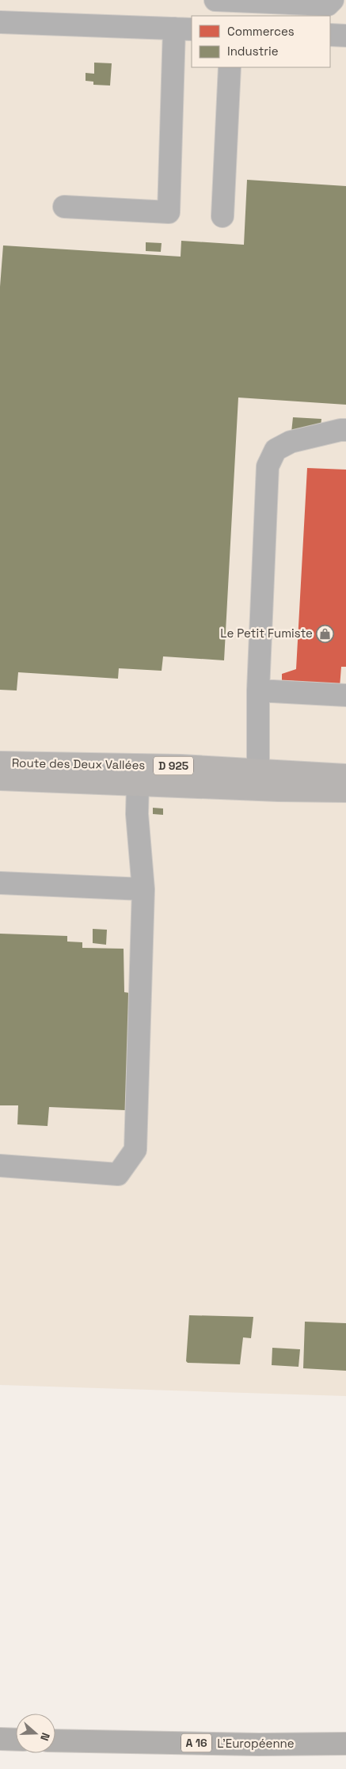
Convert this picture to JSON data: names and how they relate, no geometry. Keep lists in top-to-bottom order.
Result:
{
  "streets": {
    "highway": ["A 16", "L'Européenne"],
    "main road": ["Route des Deux Vallées", "D 925"]
  },
  "places": {
    "shop": ["Le Petit Fumiste"]
  },
  "legend": ["Commerces", "Industrie"],
  "north": "right"
}
